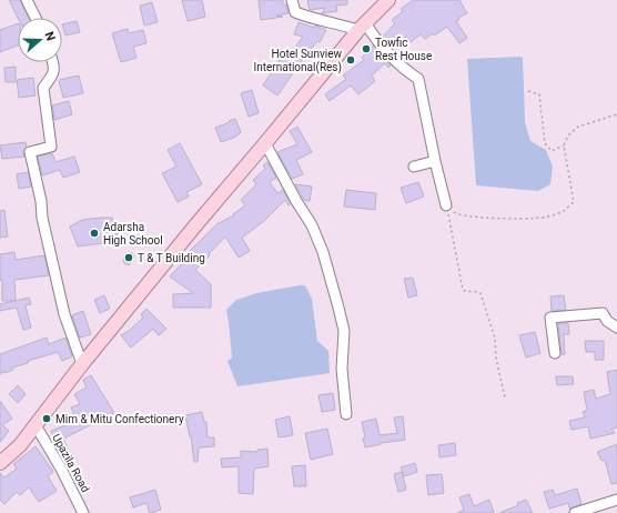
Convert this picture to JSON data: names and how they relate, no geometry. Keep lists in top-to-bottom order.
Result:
{
  "streets": {
    "street": ["Upazila Road"]
  },
  "places": [
    "Towfic Rest House",
    "Hotel Sunview International(Res)",
    "Adarsha High School",
    "T & T Building",
    "Mim & Mitu Confectionery"
  ],
  "north": "right"
}
